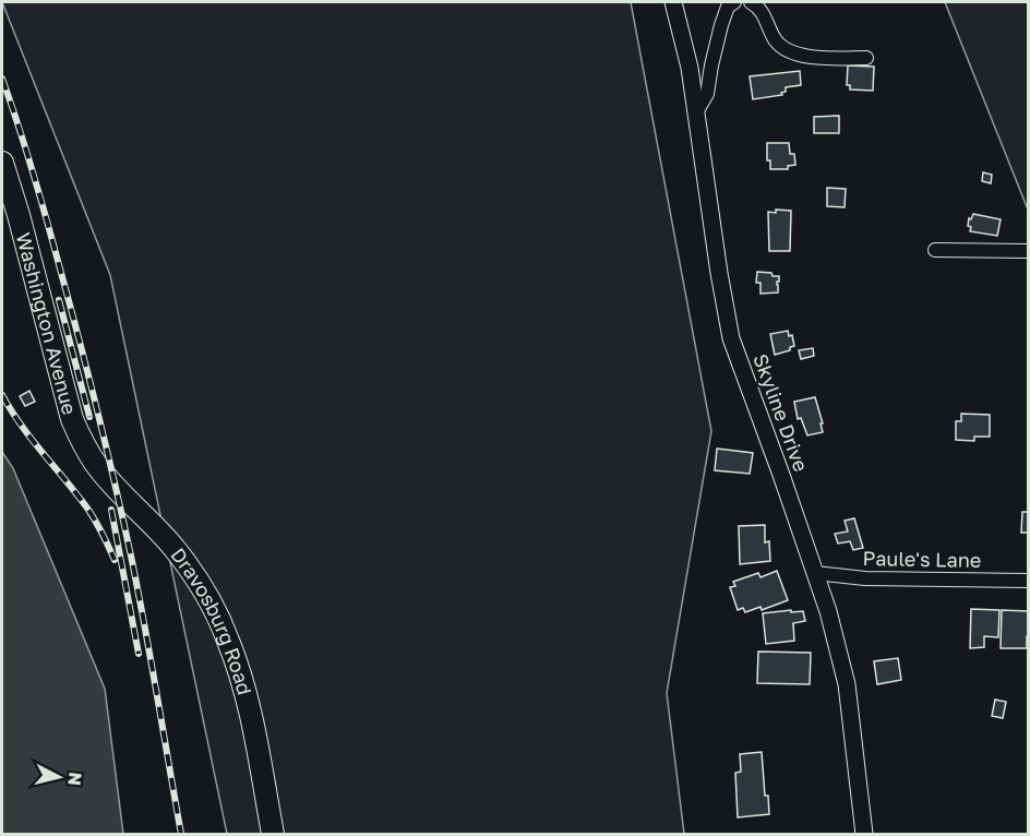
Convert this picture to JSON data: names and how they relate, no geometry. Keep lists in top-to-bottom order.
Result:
{
  "streets": {
    "main road": ["Washington Avenue", "Dravosburg Road"],
    "street": ["Skyline Drive", "Paule's Lane"]
  },
  "crossings": [
    ["Washington Avenue", "Dravosburg Road"],
    ["Skyline Drive", "Paule's Lane"]
  ],
  "north": "right"
}
